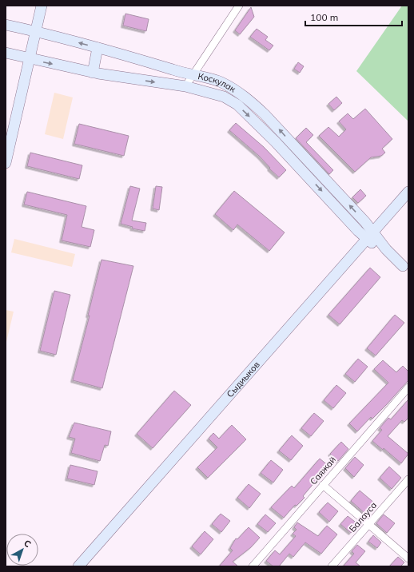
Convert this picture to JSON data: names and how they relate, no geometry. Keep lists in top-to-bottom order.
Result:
{
  "streets": {
    "street": [
      "Коскулак",
      "Сыдиыков",
      "Саяжай",
      "Балауса"
    ]
  },
  "crossings": [
    ["Коскулак", "Сыдиыков"]
  ],
  "scale_bar": "100 m",
  "north": "top right"
}
